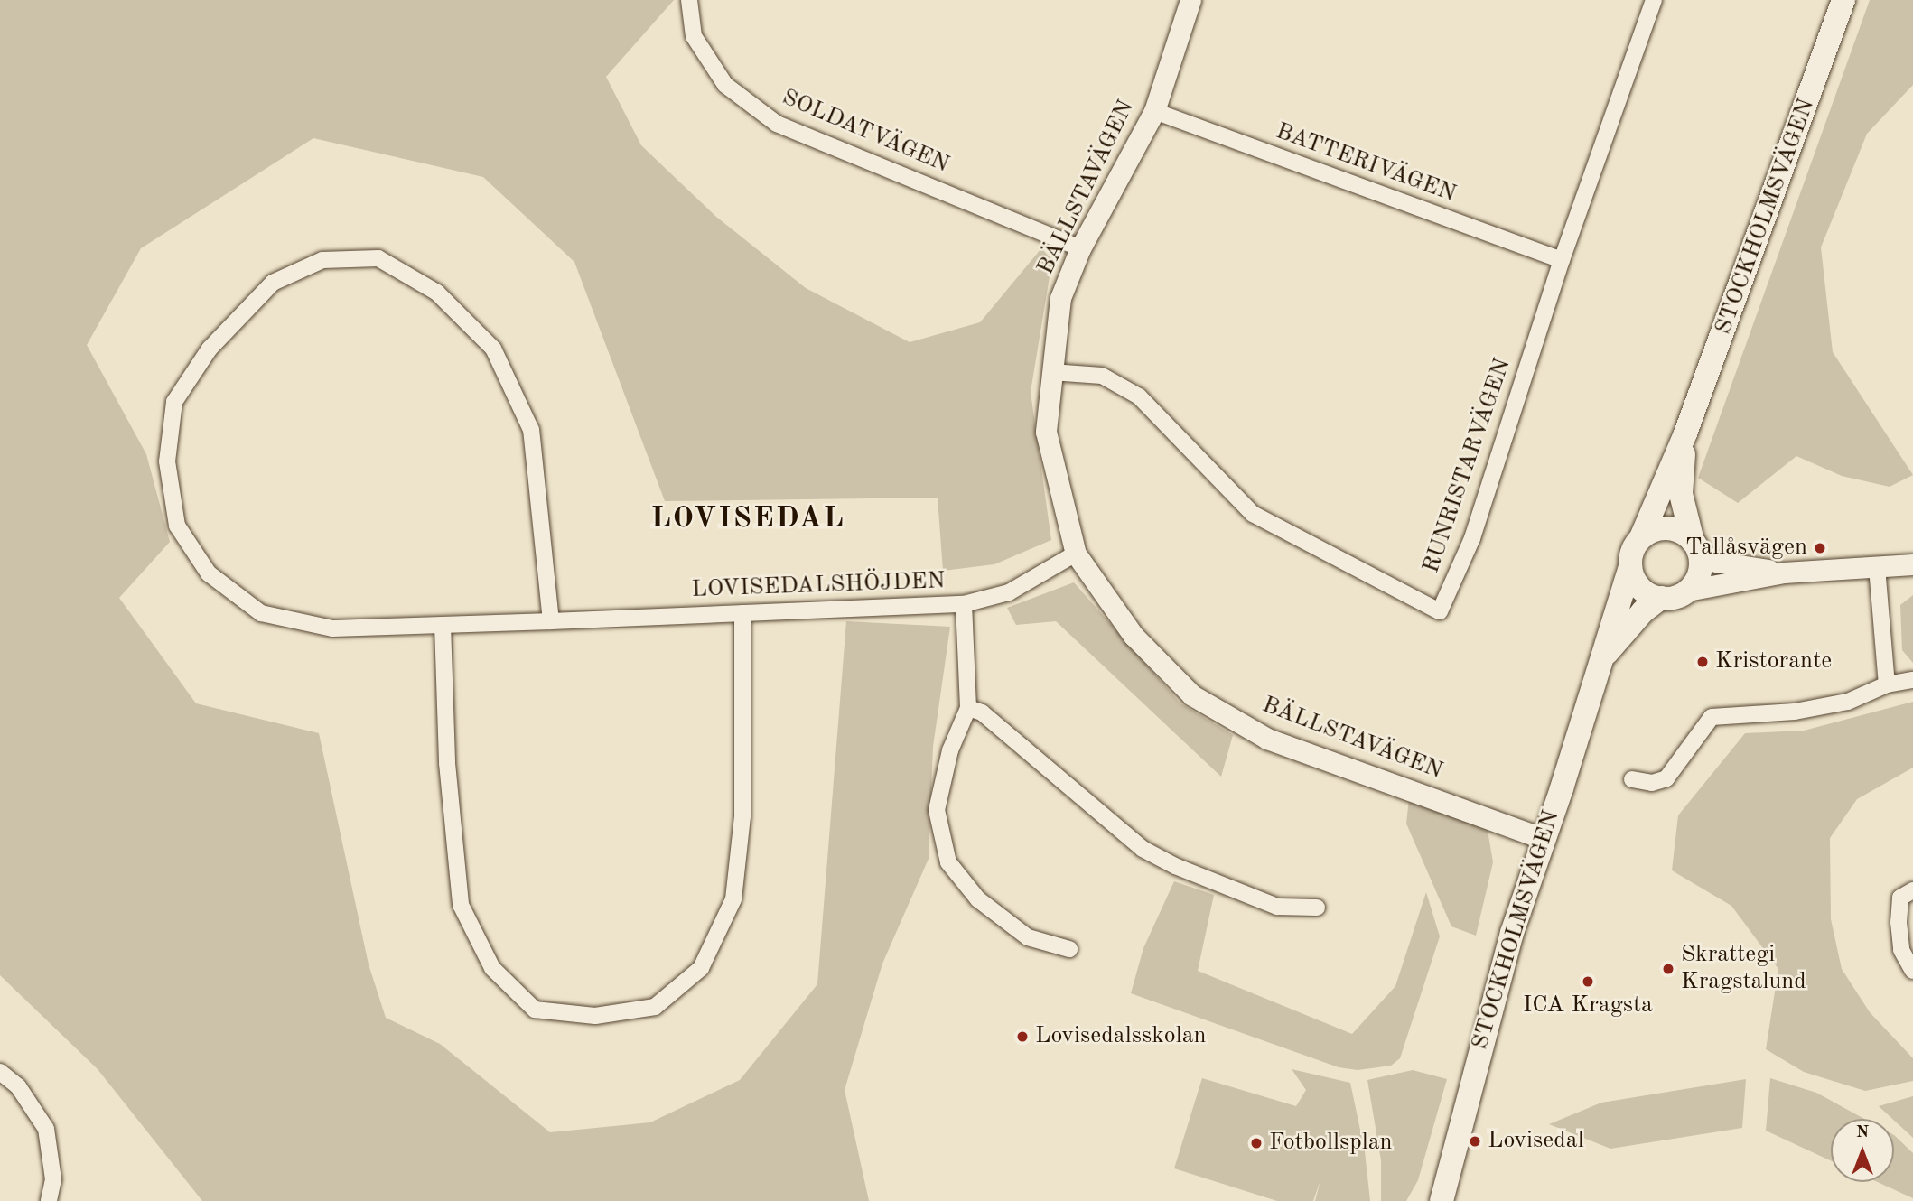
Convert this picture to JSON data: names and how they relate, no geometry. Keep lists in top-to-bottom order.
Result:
{
  "streets": {
    "main road": ["STOCKHOLMSVÄGEN"],
    "street": [
      "SOLDATVÄGEN",
      "BATTERIVÄGEN",
      "BÄLLSTAVÄGEN",
      "RUNRISTARVÄGEN",
      "LOVISEDALSHÖJDEN"
    ]
  },
  "crossings": [
    ["SOLDATVÄGEN", "BÄLLSTAVÄGEN"],
    ["BATTERIVÄGEN", "BÄLLSTAVÄGEN"],
    ["BATTERIVÄGEN", "RUNRISTARVÄGEN"],
    ["BÄLLSTAVÄGEN", "STOCKHOLMSVÄGEN"],
    ["BÄLLSTAVÄGEN", "RUNRISTARVÄGEN"],
    ["BÄLLSTAVÄGEN", "LOVISEDALSHÖJDEN"]
  ],
  "districts": ["LOVISEDAL"],
  "places": [
    "Tallåsvägen",
    "Kristorante",
    "Skrattegi Kragstalund",
    "ICA Kragsta",
    "Lovisedalsskolan",
    "Lovisedal",
    "Fotbollsplan"
  ],
  "north": "top"
}
